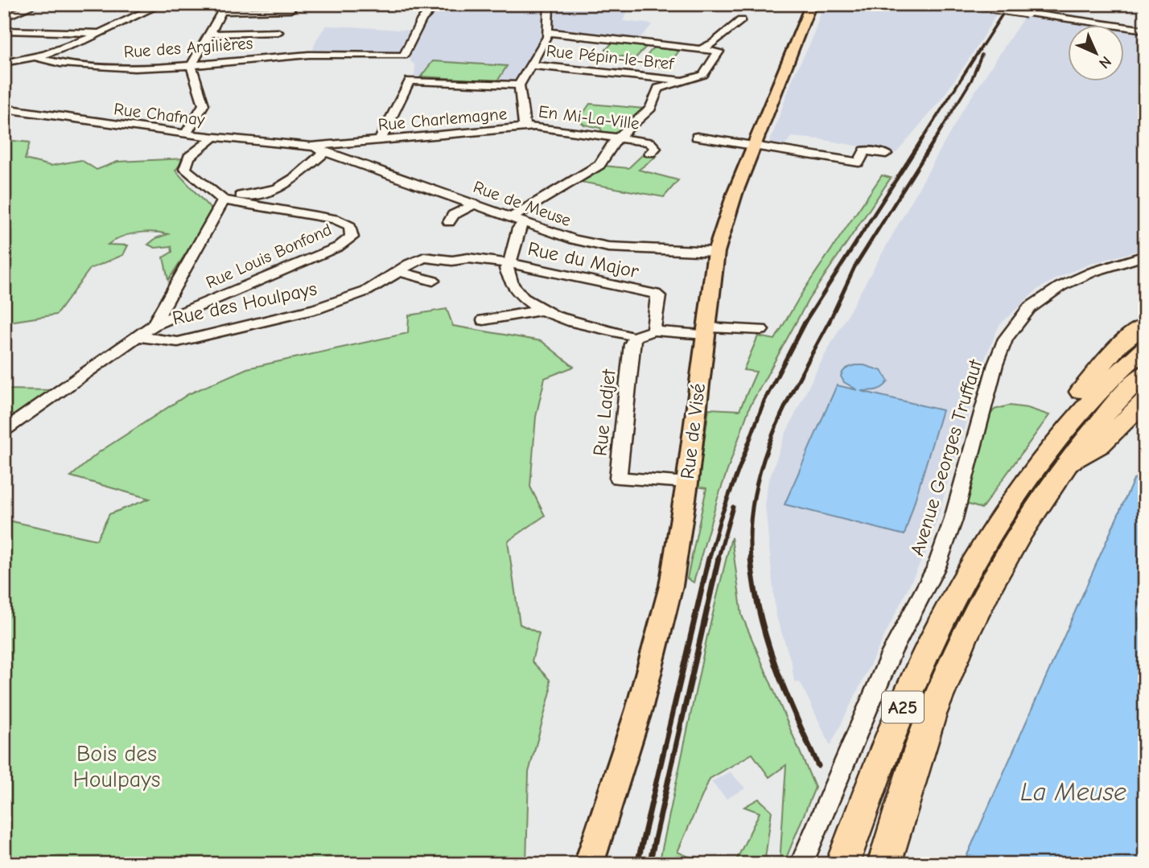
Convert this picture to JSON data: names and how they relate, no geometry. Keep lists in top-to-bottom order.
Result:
{
  "streets": {
    "highway": ["A25"],
    "main road": ["Rue de Visé"],
    "street": [
      "Rue des Argilières",
      "Rue Pépin-le-Bref",
      "Rue Chafnay",
      "En Mi-La-Ville",
      "Rue Charlemagne",
      "Rue de Meuse",
      "Rue Louis Bonfond",
      "Rue du Major",
      "Rue des Houlpays",
      "Rue Ladjet",
      "Avenue Georges Truffaut"
    ]
  },
  "crossings": [
    ["Rue Pépin-le-Bref", "Rue Charlemagne"],
    ["Rue Chafnay", "Rue Charlemagne"],
    ["Rue Chafnay", "Rue de Meuse"],
    ["En Mi-La-Ville", "Rue Charlemagne"],
    ["Rue Charlemagne", "Rue de Meuse"],
    ["Rue de Meuse", "Rue du Major"],
    ["Rue de Meuse", "Rue de Visé"],
    ["Rue Louis Bonfond", "Rue des Houlpays"],
    ["Rue du Major", "Rue des Houlpays"],
    ["Rue du Major", "Rue Ladjet"],
    ["Rue Ladjet", "Rue de Visé"]
  ],
  "water": ["La Meuse"],
  "parks": ["Bois des Houlpays"],
  "north": "bottom right"
}
